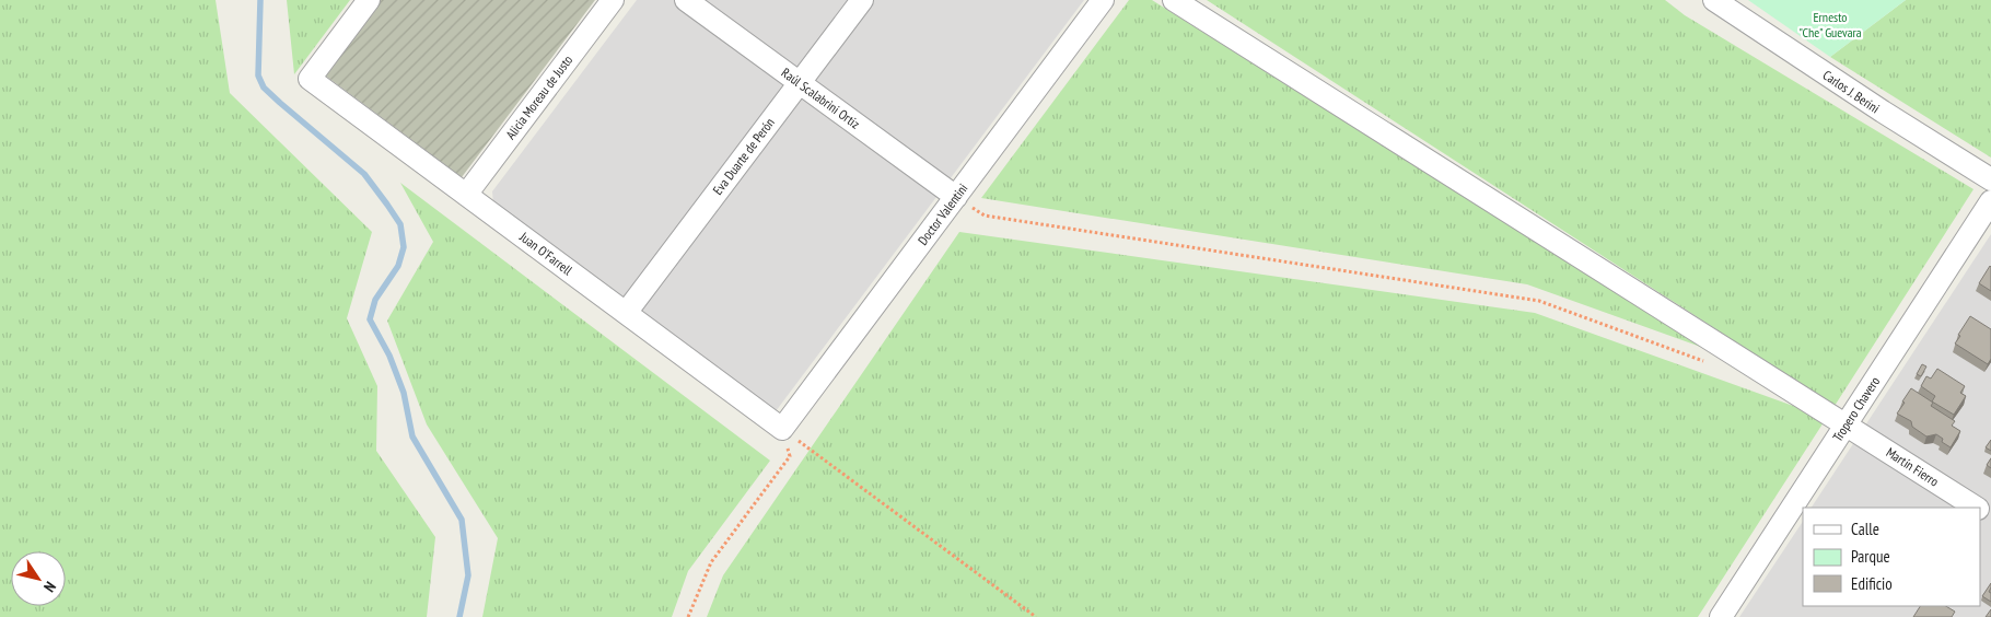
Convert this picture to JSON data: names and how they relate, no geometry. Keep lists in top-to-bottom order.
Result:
{
  "streets": {
    "street": [
      "Carlos J. Berini",
      "Alicia Moreau de Justo",
      "Raúl Scalabrini Ortiz",
      "Eva Duarte de Perón",
      "Doctor Valentini",
      "Juan O'Farrell",
      "Tropero Chavero",
      "Martín Fierro"
    ]
  },
  "crossings": [
    ["Alicia Moreau de Justo", "Juan O'Farrell"],
    ["Raúl Scalabrini Ortiz", "Eva Duarte de Perón"],
    ["Raúl Scalabrini Ortiz", "Doctor Valentini"],
    ["Eva Duarte de Perón", "Juan O'Farrell"],
    ["Doctor Valentini", "Juan O'Farrell"],
    ["Tropero Chavero", "Martín Fierro"]
  ],
  "parks": ["Ernesto \"Che\" Guevara"],
  "legend": ["Calle", "Parque", "Edificio"],
  "north": "bottom right"
}
